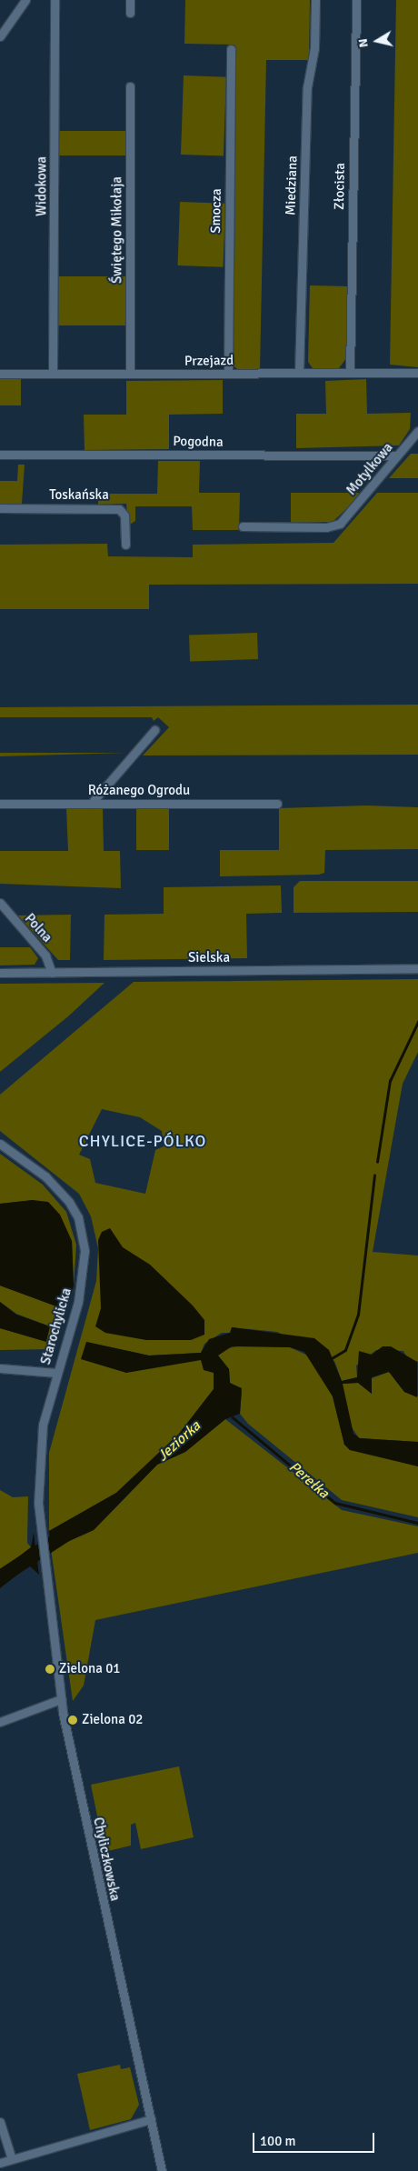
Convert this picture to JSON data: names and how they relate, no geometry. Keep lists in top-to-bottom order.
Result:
{
  "streets": {
    "street": [
      "Miedziana",
      "Widokowa",
      "Złocista",
      "Smocza",
      "Świętego Mikołaja",
      "Przejazd",
      "Pogodna",
      "Motylkowa",
      "Toskańska",
      "Różanego Ogrodu",
      "Polna",
      "Sielska",
      "Starochylicka",
      "Chyliczkowska"
    ]
  },
  "crossings": [
    ["Miedziana", "Przejazd"],
    ["Widokowa", "Przejazd"],
    ["Złocista", "Przejazd"],
    ["Smocza", "Przejazd"],
    ["Świętego Mikołaja", "Przejazd"],
    ["Pogodna", "Motylkowa"],
    ["Polna", "Sielska"],
    ["Starochylicka", "Chyliczkowska"]
  ],
  "districts": ["CHYLICE-PÓLKO"],
  "water": ["Jeziorka", "Perełka"],
  "places": ["Zielona 01", "Zielona 02"],
  "scale_bar": "100 m",
  "north": "left"
}
